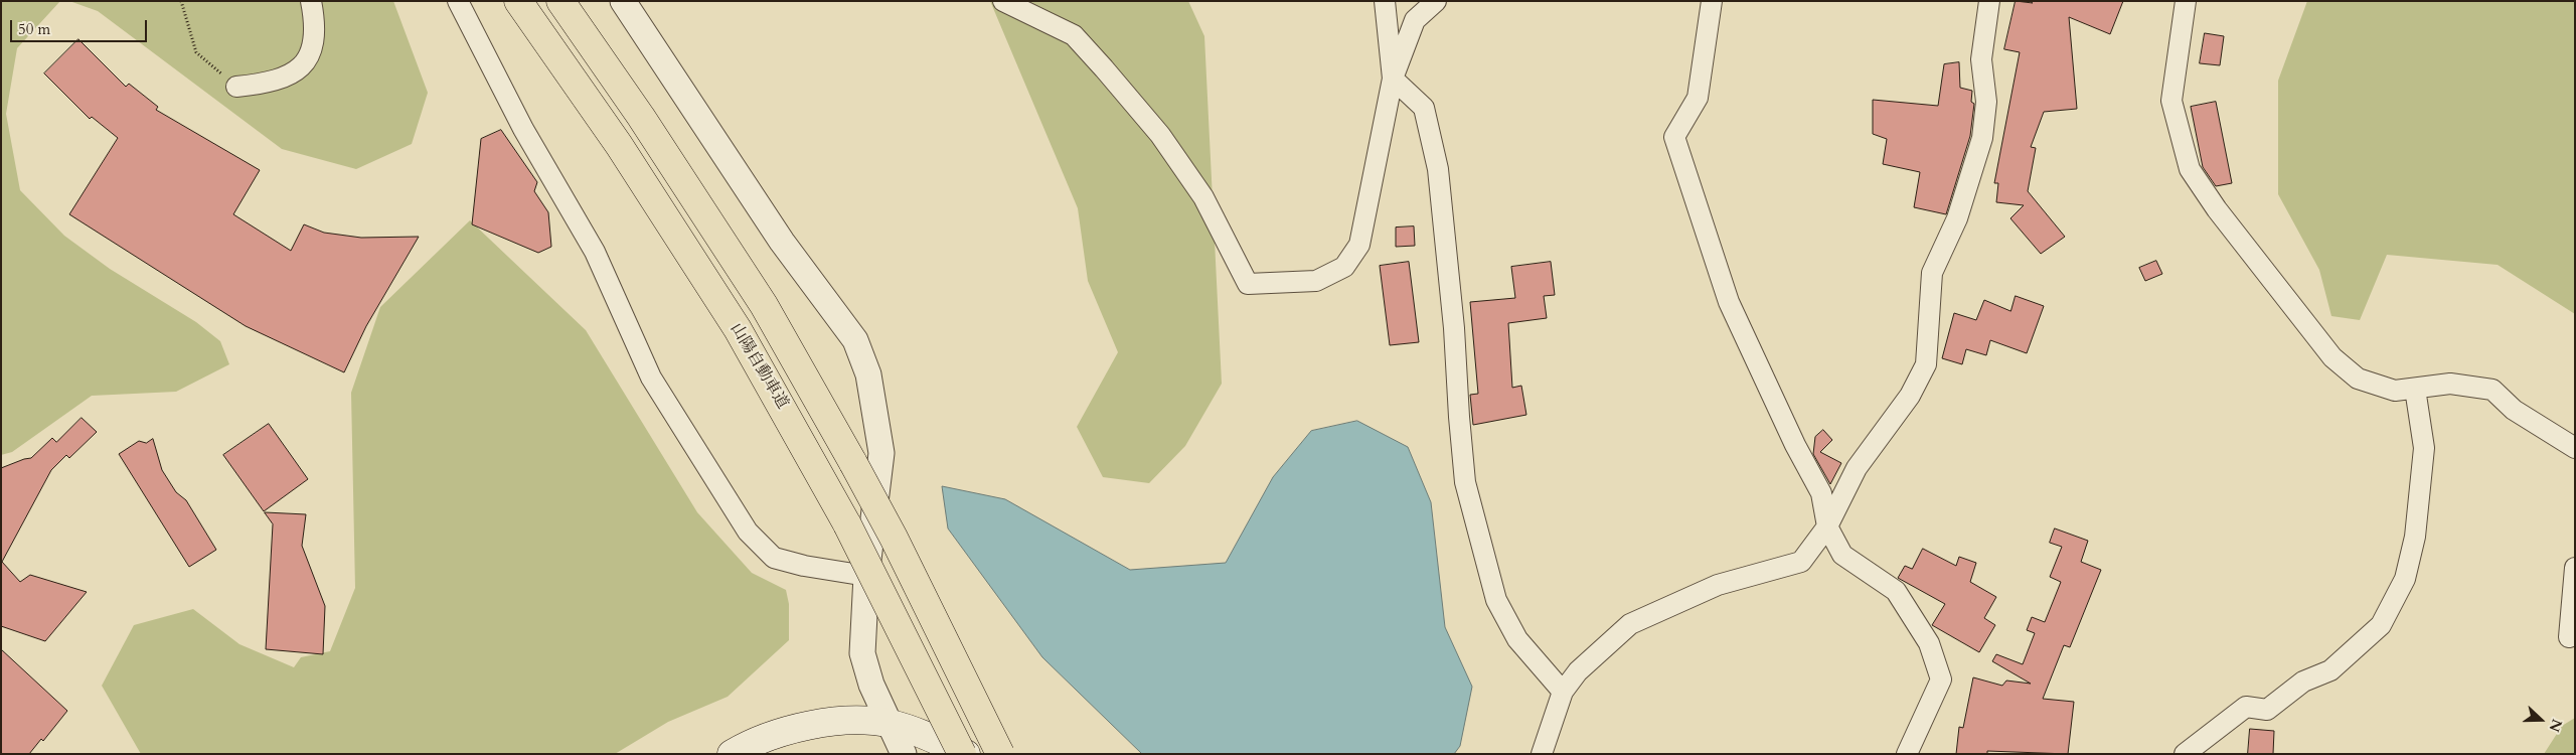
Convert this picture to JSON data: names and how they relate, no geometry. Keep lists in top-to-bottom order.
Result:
{
  "streets": {
    "highway": ["山陽自動車道"]
  },
  "scale_bar": "50 m",
  "north": "right"
}
